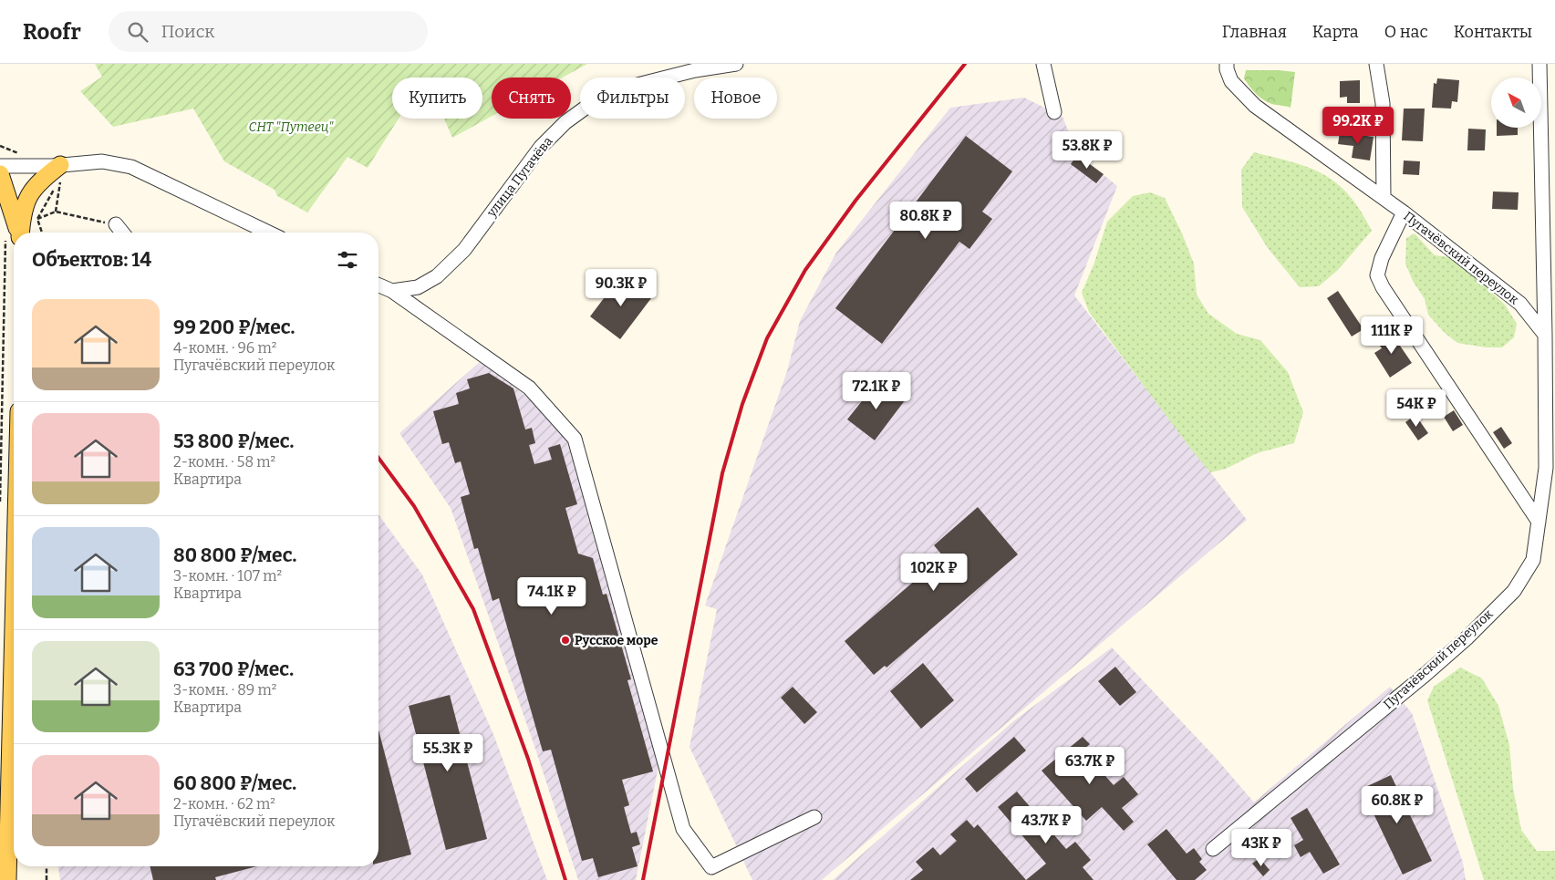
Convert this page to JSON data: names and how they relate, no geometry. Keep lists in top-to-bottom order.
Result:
{
  "streets": {
    "street": ["улица Пугачёва", "Пугачёвский переулок"]
  },
  "parks": ["СНТ \"Путеец\""],
  "places": ["Русское море"],
  "north": "top left",
  "page": {
    "header": "Roofr",
    "search": "Поиск",
    "nav": [
      "Главная",
      "Карта",
      "О нас",
      "Контакты"
    ],
    "chip": [
      "Купить",
      "Снять",
      "Фильтры",
      "Новое"
    ],
    "price": [
      "99.2K ₽",
      "53.8K ₽",
      "80.8K ₽",
      "90.3K ₽",
      "111K ₽",
      "72.1K ₽",
      "54K ₽",
      "102K ₽",
      "74.1K ₽",
      "55.3K ₽",
      "63.7K ₽",
      "60.8K ₽",
      "43.7K ₽",
      "43K ₽"
    ],
    "heading": "Объектов: 14",
    "list": [
      {
        "name": "99 200 ₽/мес.",
        "note": "4-комн. · 96 m² · Пугачёвский переулок"
      },
      {
        "name": "53 800 ₽/мес.",
        "note": "2-комн. · 58 m² · Квартира"
      },
      {
        "name": "80 800 ₽/мес.",
        "note": "3-комн. · 107 m² · Квартира"
      },
      {
        "name": "63 700 ₽/мес.",
        "note": "3-комн. · 89 m² · Квартира"
      },
      {
        "name": "60 800 ₽/мес.",
        "note": "2-комн. · 62 m² · Пугачёвский переулок"
      }
    ]
  }
}
